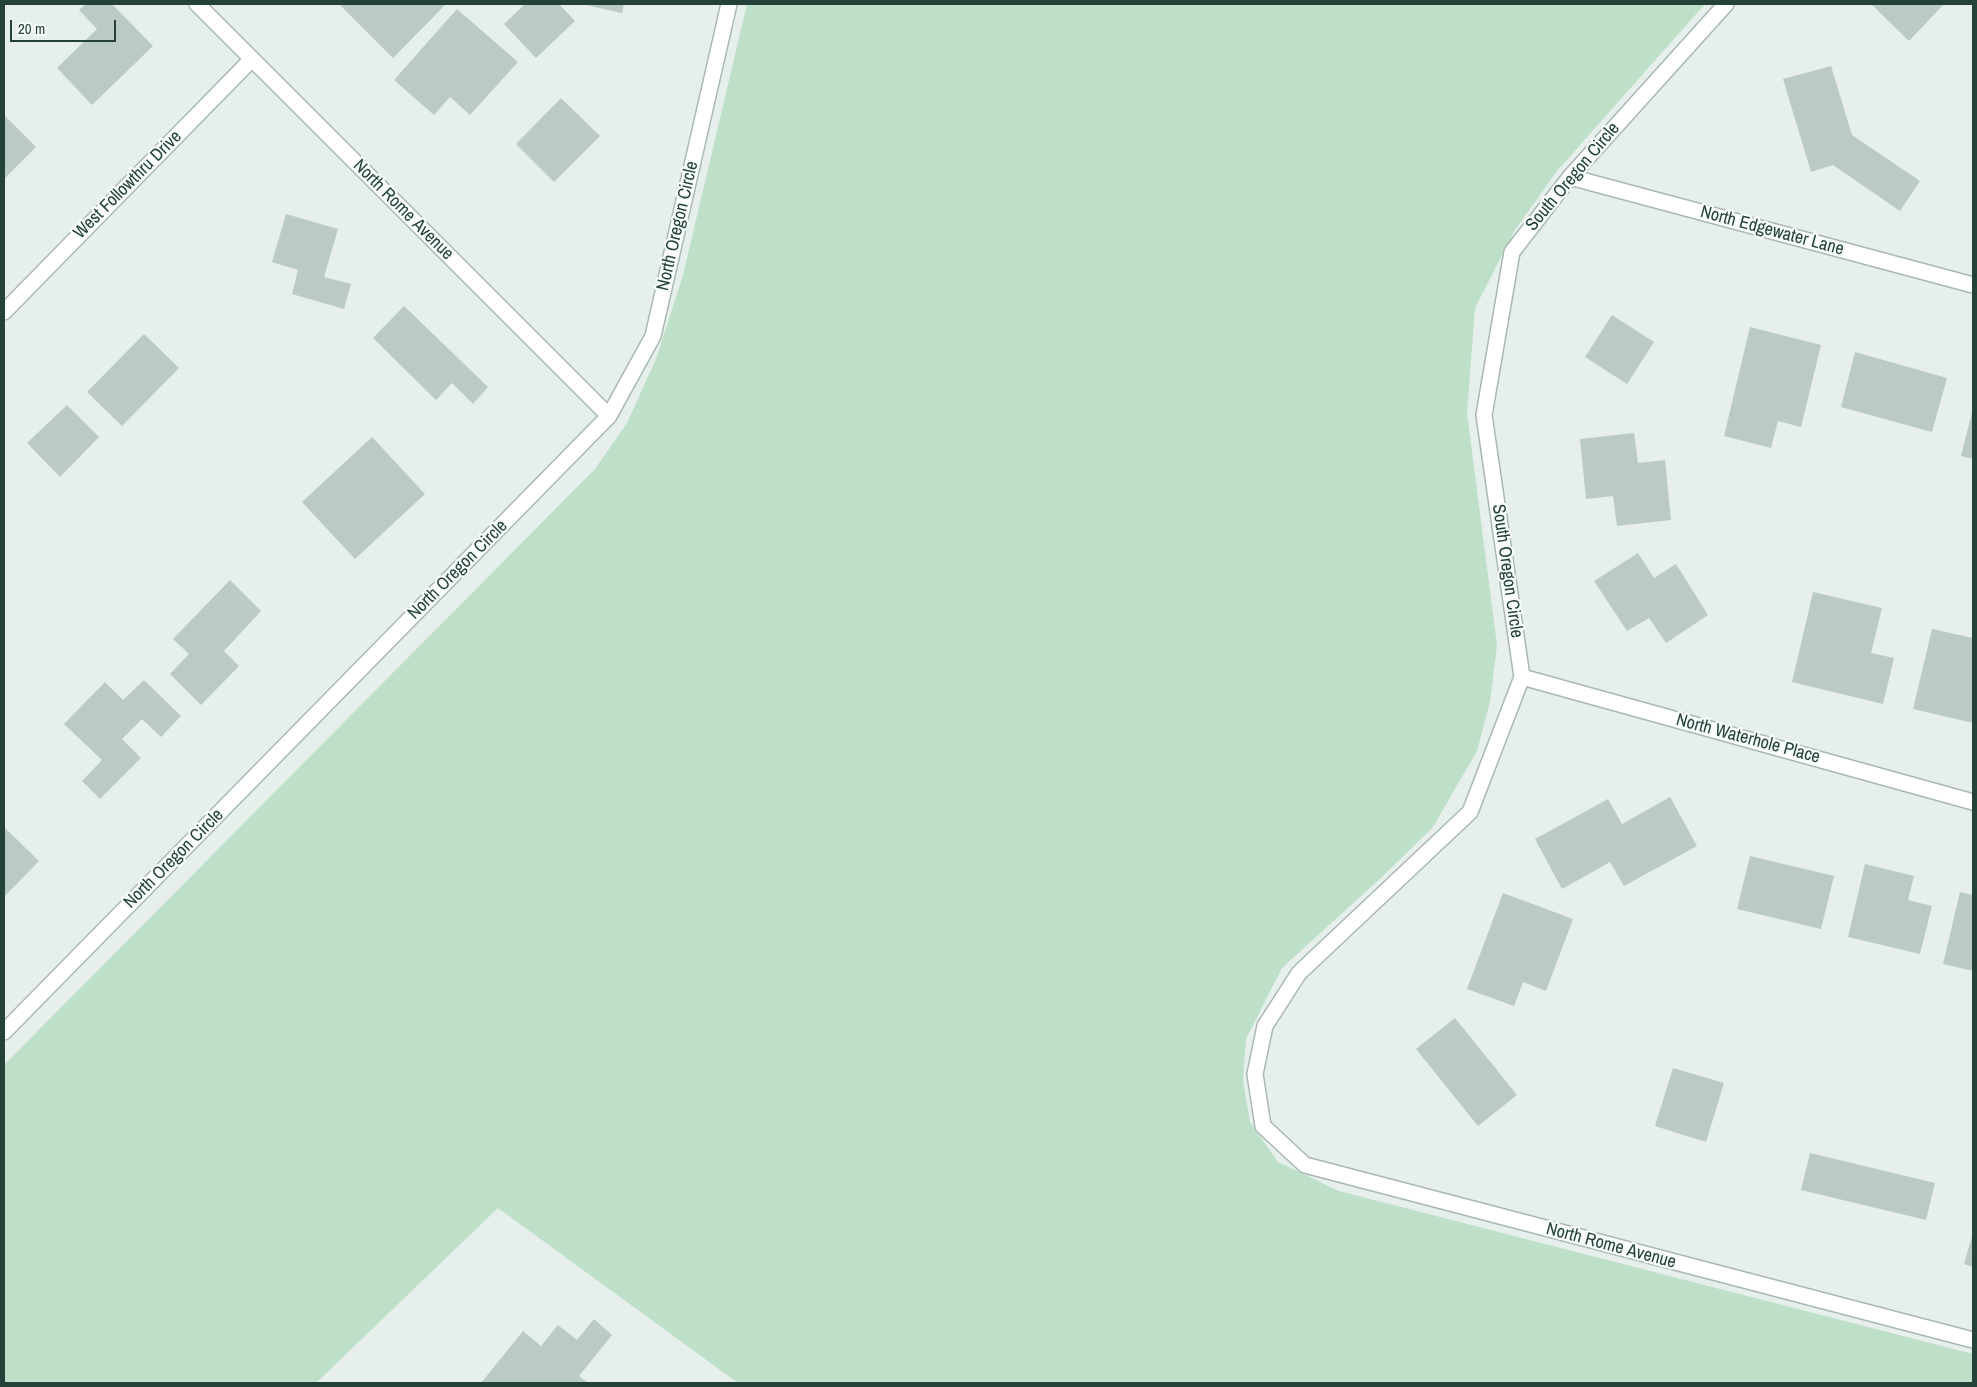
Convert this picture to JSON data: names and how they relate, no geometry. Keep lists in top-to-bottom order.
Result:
{
  "streets": {
    "street": [
      "South Oregon Circle",
      "West Followthru Drive",
      "North Rome Avenue",
      "North Oregon Circle",
      "North Edgewater Lane",
      "North Waterhole Place"
    ]
  },
  "crossings": [
    ["South Oregon Circle", "North Rome Avenue"],
    ["South Oregon Circle", "North Edgewater Lane"],
    ["South Oregon Circle", "North Waterhole Place"],
    ["West Followthru Drive", "North Rome Avenue"],
    ["North Rome Avenue", "North Oregon Circle"]
  ],
  "scale_bar": "20 m"
}
